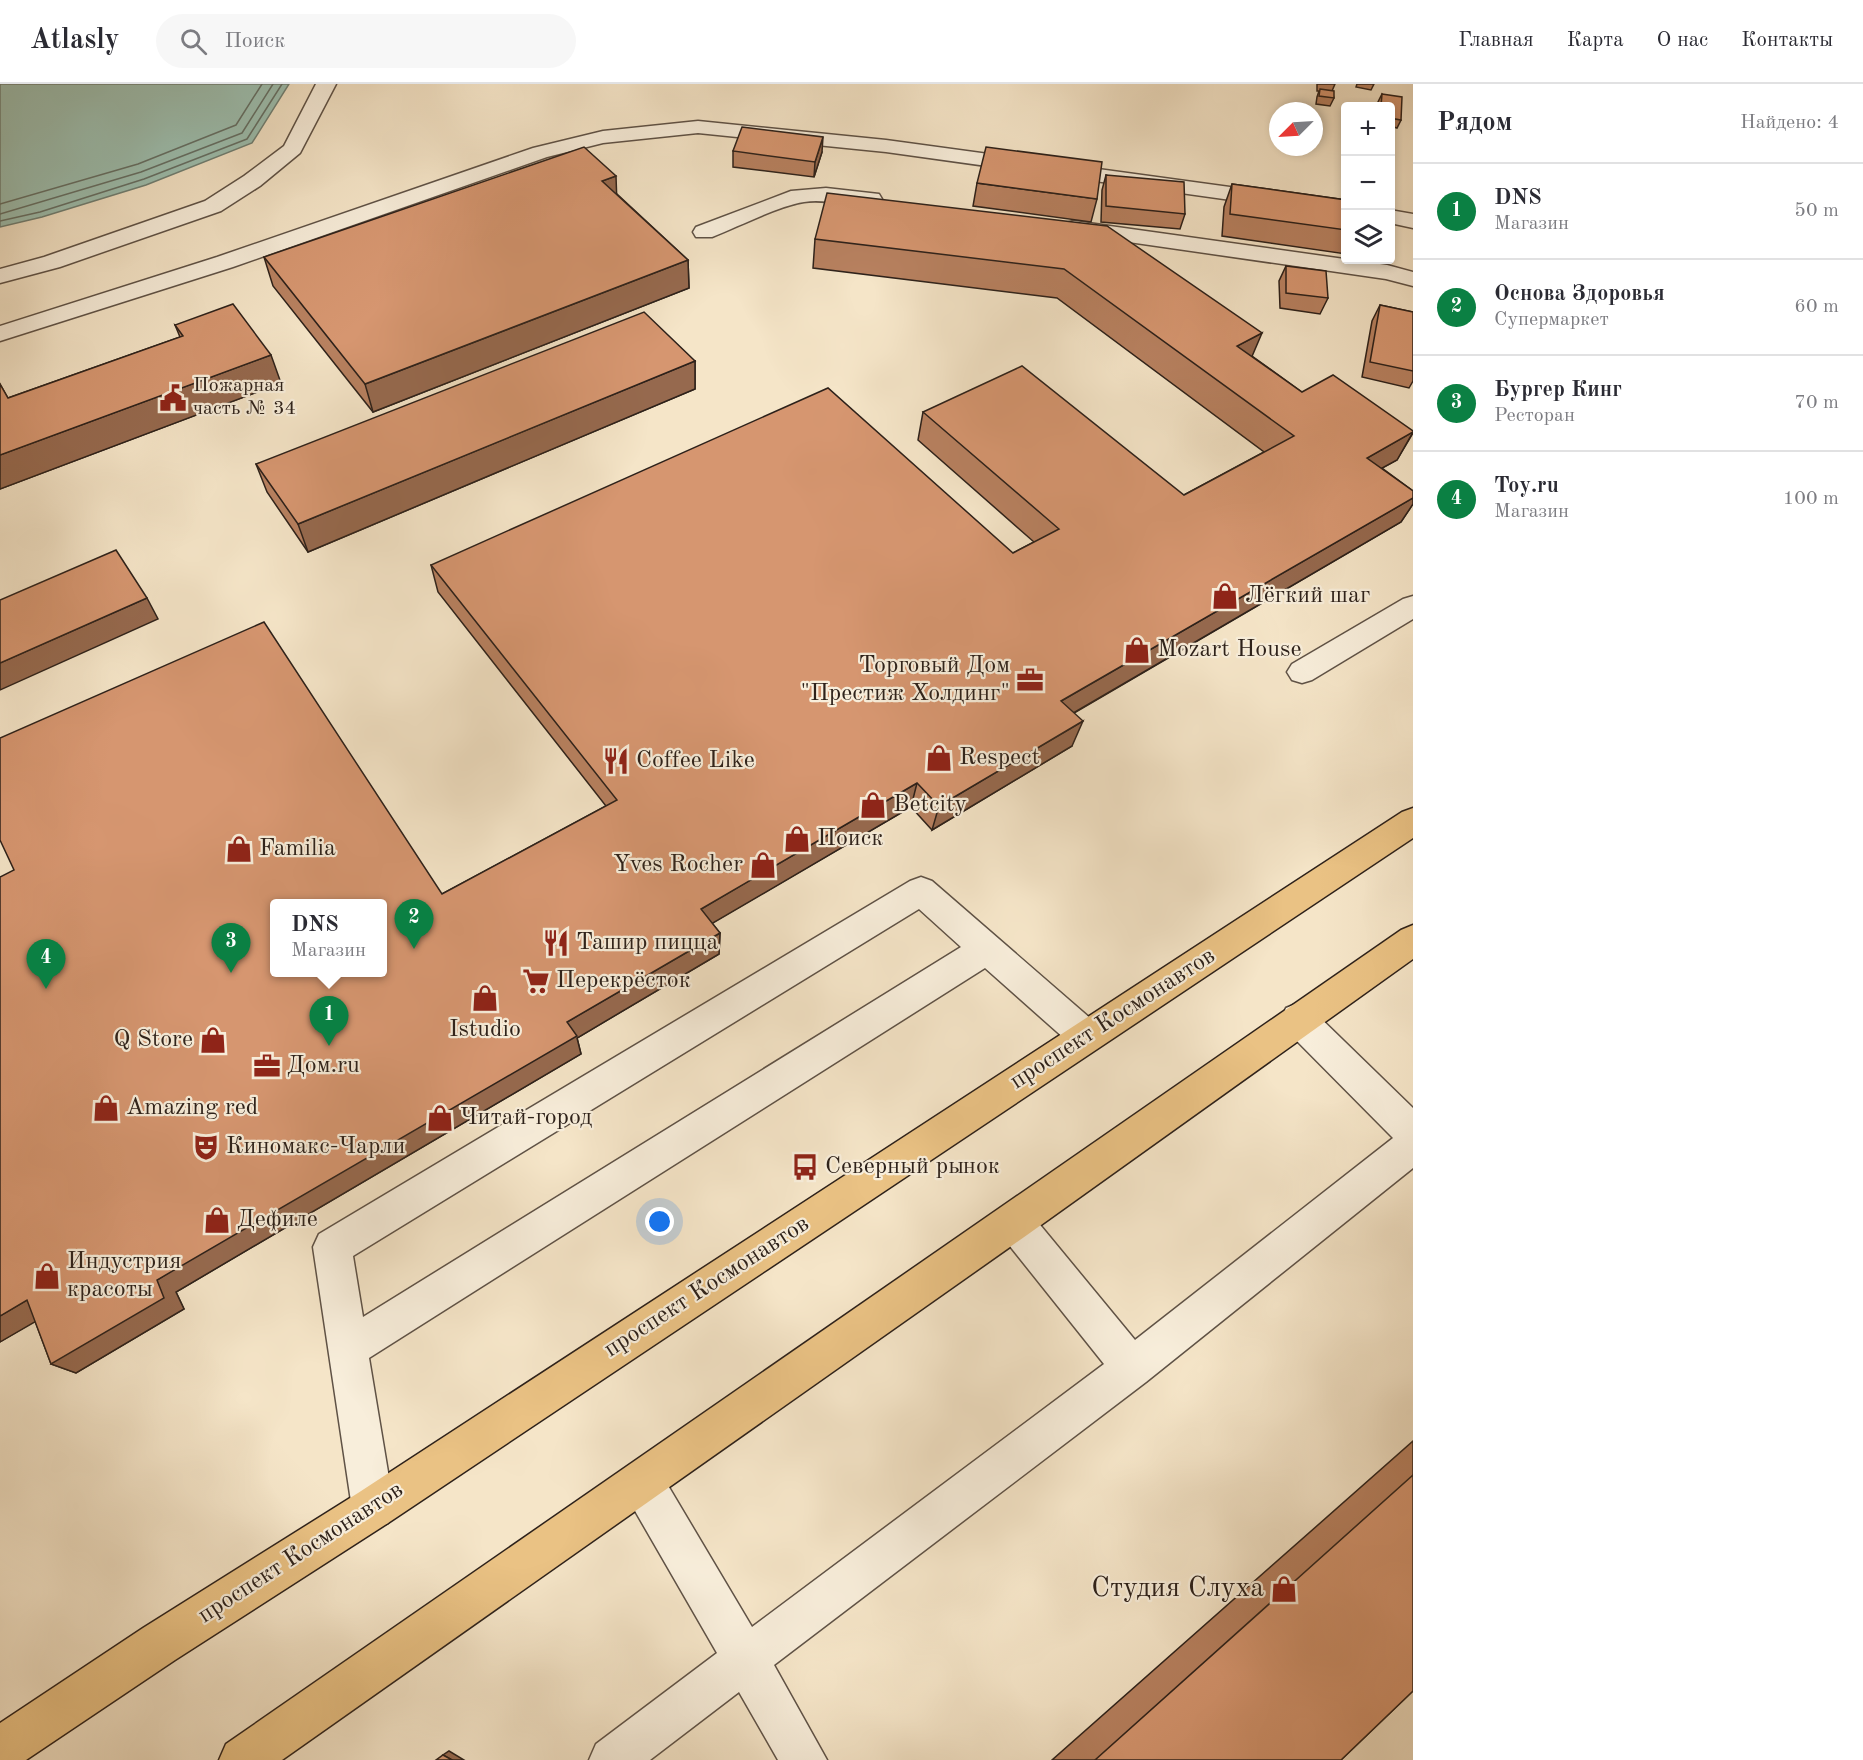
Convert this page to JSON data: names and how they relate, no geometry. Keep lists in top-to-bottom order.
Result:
{
  "streets": {
    "main road": ["проспект Космонавтов"]
  },
  "places": {
    "public building": ["Пожарная часть № 34"],
    "shop": [
      "Лёгкий шаг",
      "Mozart House",
      "Respect",
      "Betcity",
      "Поиск",
      "Familia",
      "Yves Rocher",
      "Istudio",
      "Q Store",
      "Amazing red",
      "Читай-город",
      "Дефиле",
      "Индустрия красоты",
      "Студия Слуха"
    ],
    "office": ["Торговый Дом \"Престиж Холдинг\"", "Дом.ru"],
    "restaurant": ["Coffee Like", "Ташир пицца"],
    "supermarket": ["Перекрёсток"],
    "theatre": ["Киномакс-Чарли"],
    "bus stop": ["Северный рынок"]
  },
  "north": "bottom left",
  "page": {
    "header": "Atlasly",
    "search": "Поиск",
    "nav": [
      "Главная",
      "Карта",
      "О нас",
      "Контакты"
    ],
    "heading": ["Рядом", "Найдено: 4"],
    "map_buttons": ["+", "−"],
    "list": [
      {
        "mark": "1",
        "name": "DNS",
        "note": "Магазин",
        "value": "50 m"
      },
      {
        "mark": "2",
        "name": "Основа Здоровья",
        "note": "Супермаркет",
        "value": "60 m"
      },
      {
        "mark": "3",
        "name": "Бургер Кинг",
        "note": "Ресторан",
        "value": "70 m"
      },
      {
        "mark": "4",
        "name": "Toy.ru",
        "note": "Магазин",
        "value": "100 m"
      }
    ],
    "popup": ["DNS", "Магазин"],
    "pins": [
      "2",
      "3",
      "4",
      "1"
    ]
  }
}
